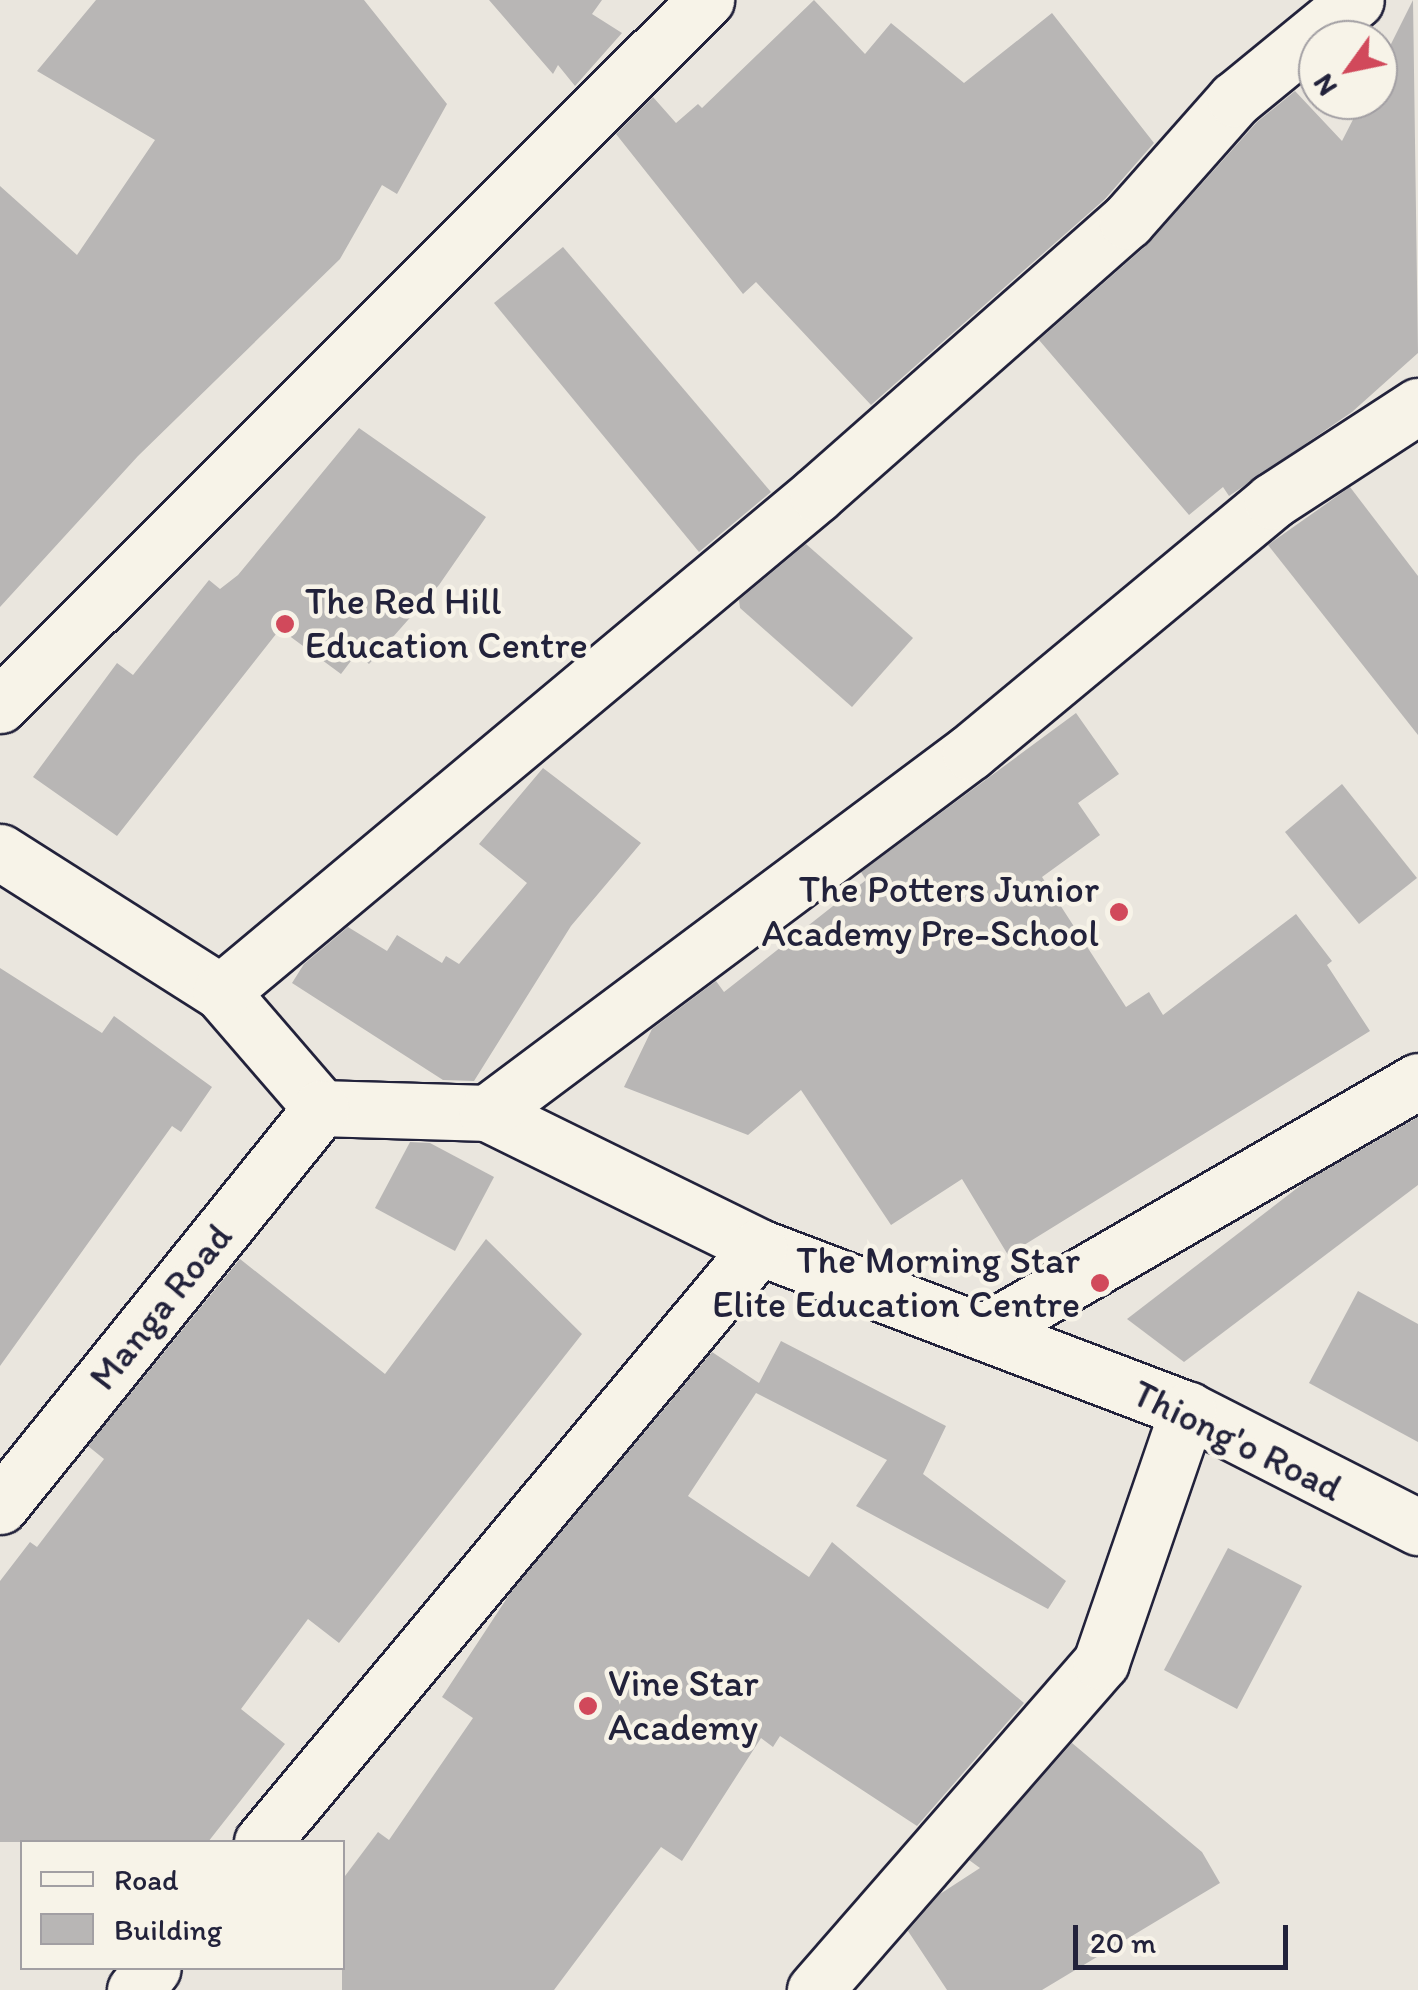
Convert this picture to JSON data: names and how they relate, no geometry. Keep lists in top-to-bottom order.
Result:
{
  "streets": {
    "street": ["Manga Road", "Thiong'o Road"]
  },
  "crossings": [
    ["Manga Road", "Thiong'o Road"]
  ],
  "places": [
    "The Red Hill Education Centre",
    "The Potters Junior Academy Pre-School",
    "The Morning Star Elite Education Centre",
    "Vine Star Academy"
  ],
  "legend": ["Road", "Building"],
  "scale_bar": "20 m",
  "north": "bottom left"
}
